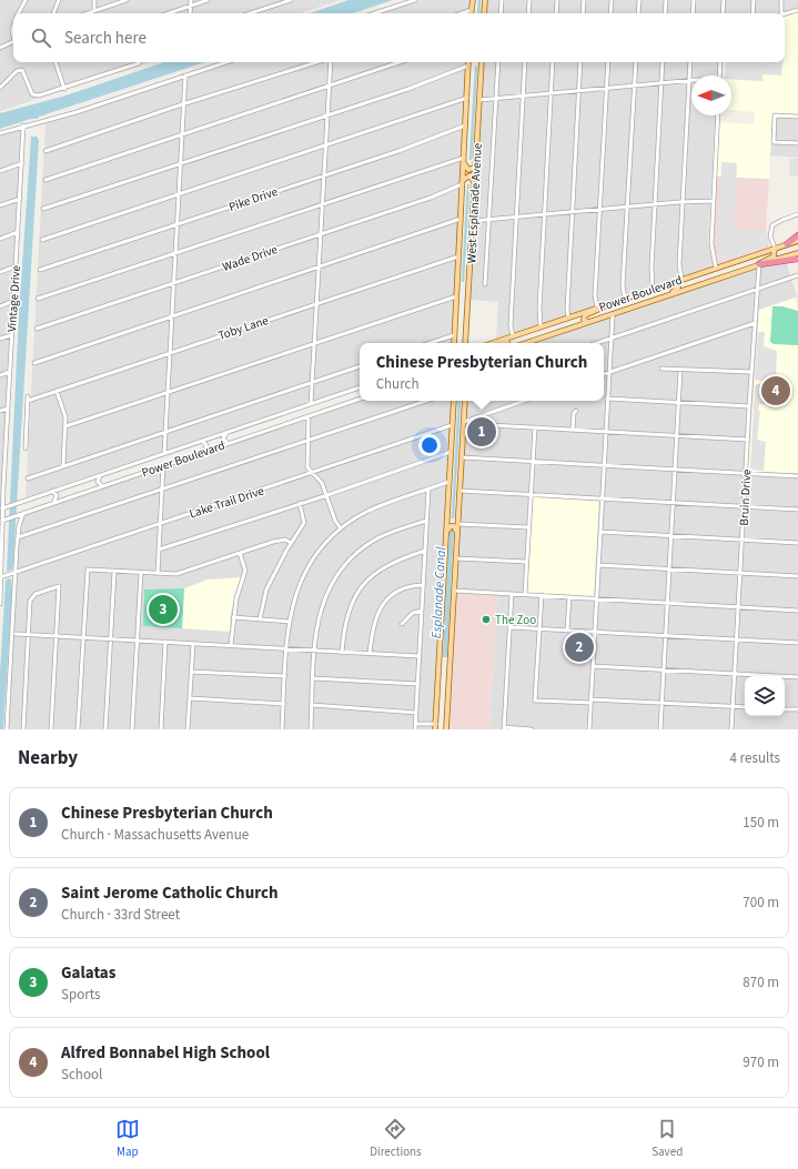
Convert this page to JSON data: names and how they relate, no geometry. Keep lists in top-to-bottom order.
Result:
{
  "streets": {
    "main road": ["West Esplanade Avenue", "Power Boulevard"],
    "street": [
      "Pike Drive",
      "Wade Drive",
      "Vintage Drive",
      "Toby Lane",
      "Bruin Drive",
      "Lake Trail Drive"
    ]
  },
  "crossings": [
    ["Pike Drive", "West Esplanade Avenue"],
    ["West Esplanade Avenue", "Wade Drive"],
    ["West Esplanade Avenue", "Toby Lane"],
    ["Power Boulevard", "Vintage Drive"],
    ["Power Boulevard", "Bruin Drive"],
    ["Vintage Drive", "Lake Trail Drive"]
  ],
  "water": ["Esplanade Canal"],
  "places": ["The Zoo"],
  "north": "left",
  "page": {
    "search": "Search here",
    "popup": ["Chinese Presbyterian Church", "Church"],
    "pins": [
      "4",
      "1",
      "3",
      "2"
    ],
    "heading": ["Nearby", "4 results"],
    "list": [
      {
        "mark": "1",
        "name": "Chinese Presbyterian Church",
        "note": "Church · Massachusetts Avenue",
        "value": "150 m"
      },
      {
        "mark": "2",
        "name": "Saint Jerome Catholic Church",
        "note": "Church · 33rd Street",
        "value": "700 m"
      },
      {
        "mark": "3",
        "name": "Galatas",
        "note": "Sports",
        "value": "870 m"
      },
      {
        "mark": "4",
        "name": "Alfred Bonnabel High School",
        "note": "School",
        "value": "970 m"
      }
    ],
    "nav": ["Map", "Directions", "Saved"]
  }
}
